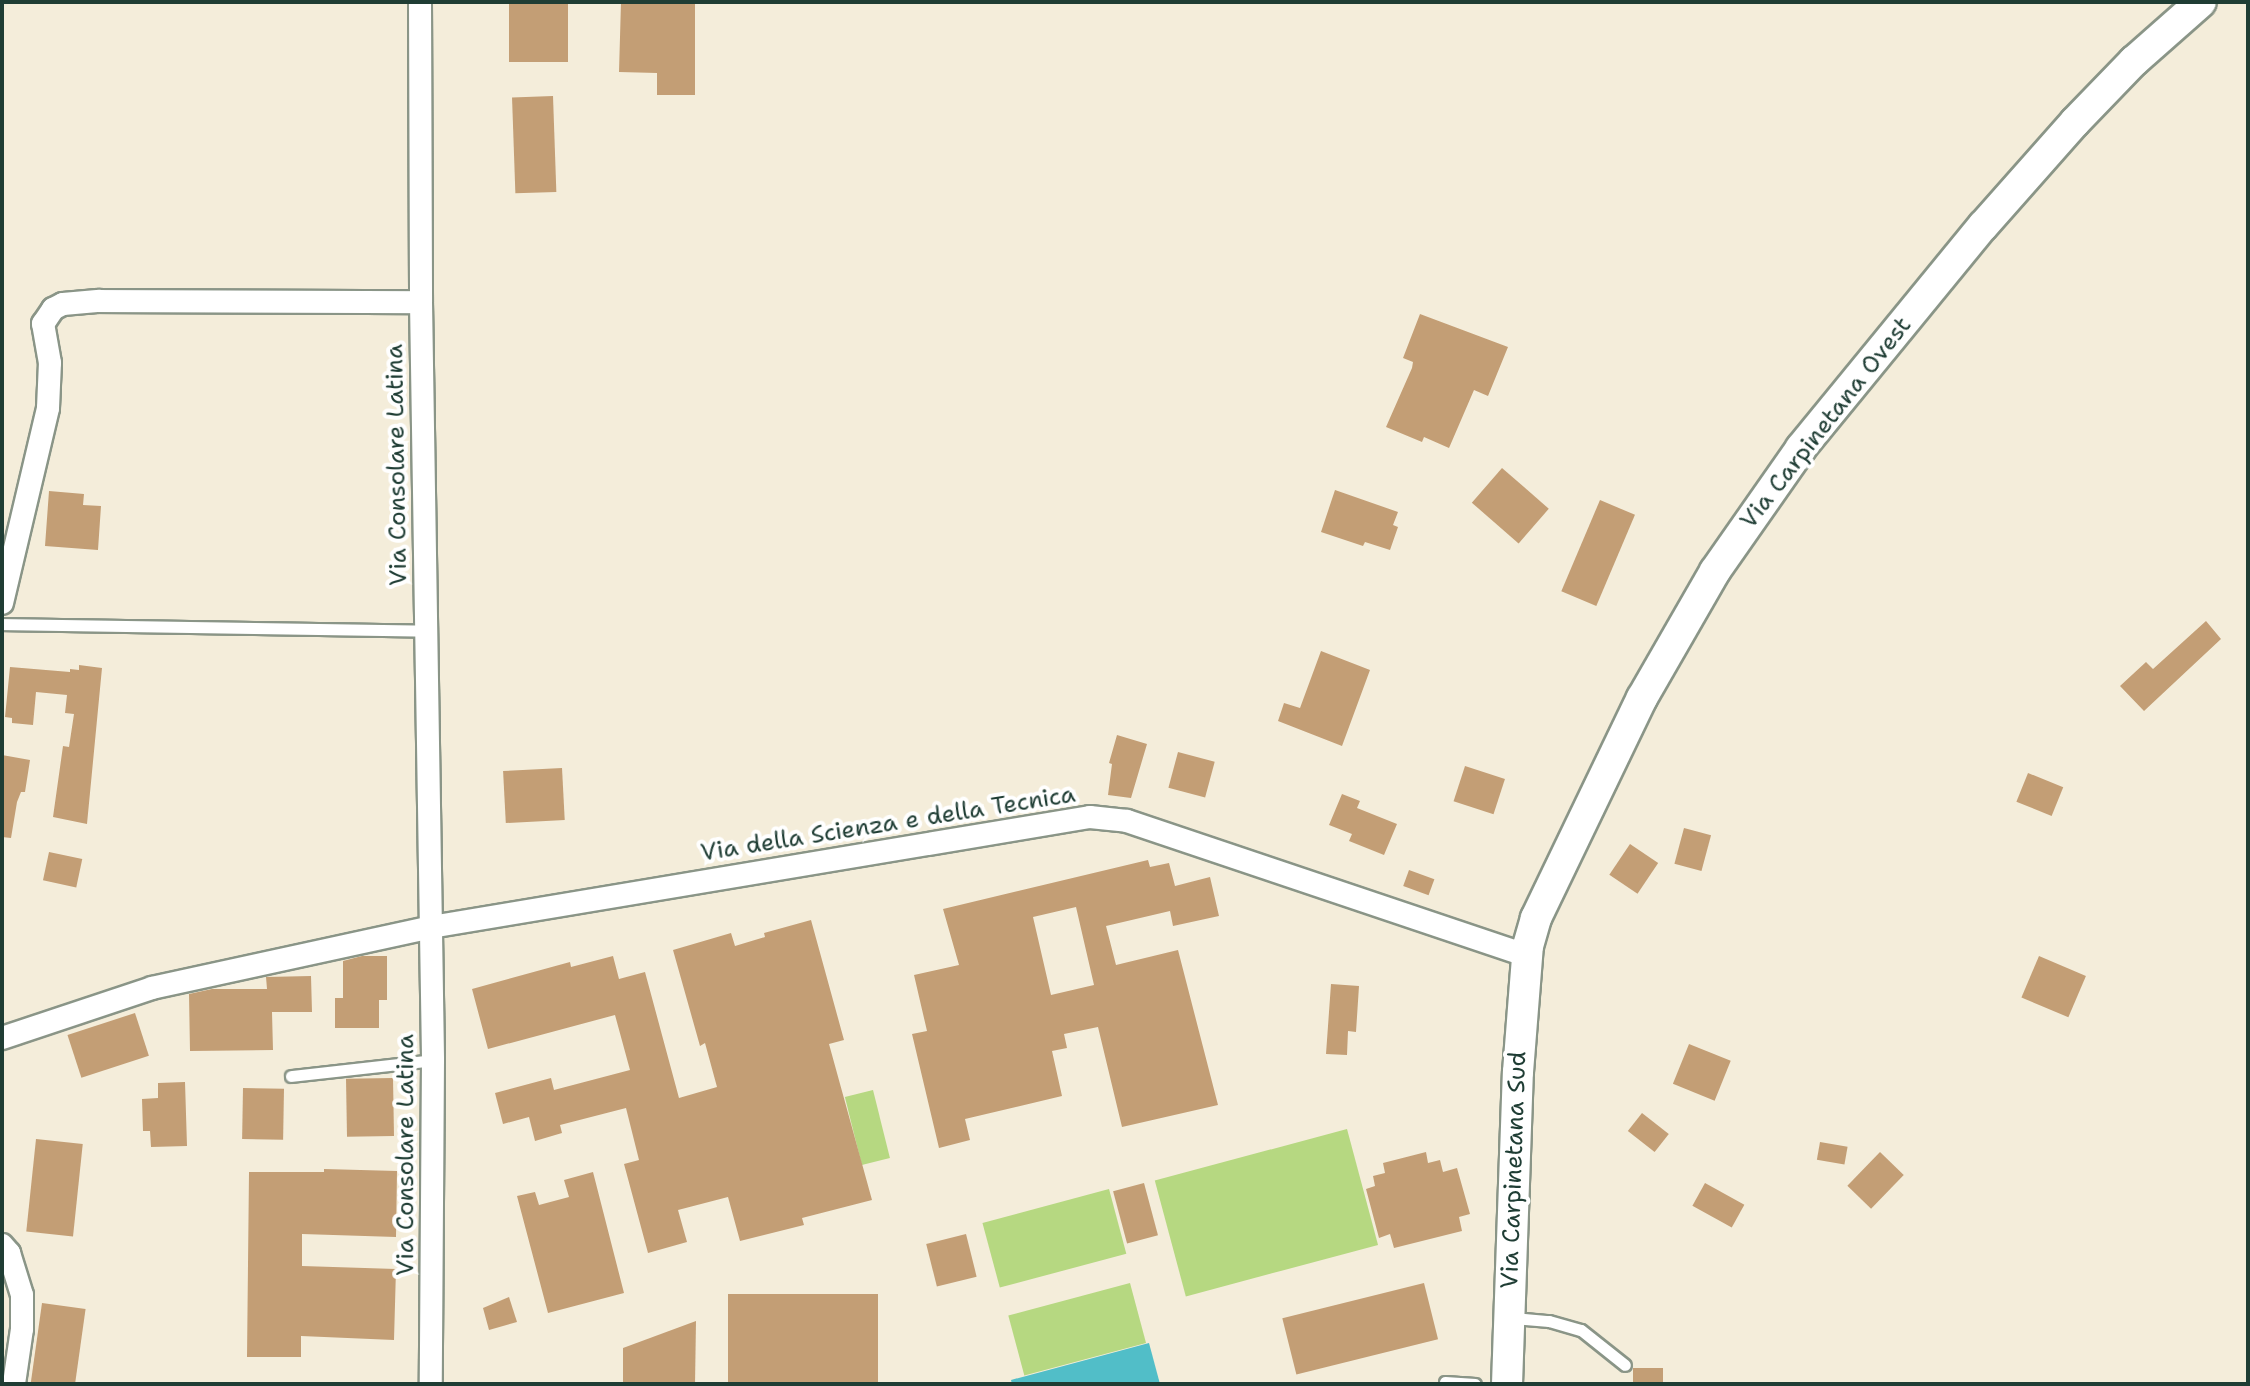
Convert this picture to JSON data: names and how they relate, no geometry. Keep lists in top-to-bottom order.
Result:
{
  "streets": {
    "main road": ["Via Carpinetana Ovest", "Via Carpinetana Sud"],
    "street": ["Via Consolare Latina", "Via della Scienza e della Tecnica"]
  },
  "crossings": [
    ["Via Carpinetana Ovest", "Via della Scienza e della Tecnica"],
    ["Via Carpinetana Ovest", "Via Carpinetana Sud"],
    ["Via Consolare Latina", "Via della Scienza e della Tecnica"],
    ["Via della Scienza e della Tecnica", "Via Carpinetana Sud"]
  ]
}
